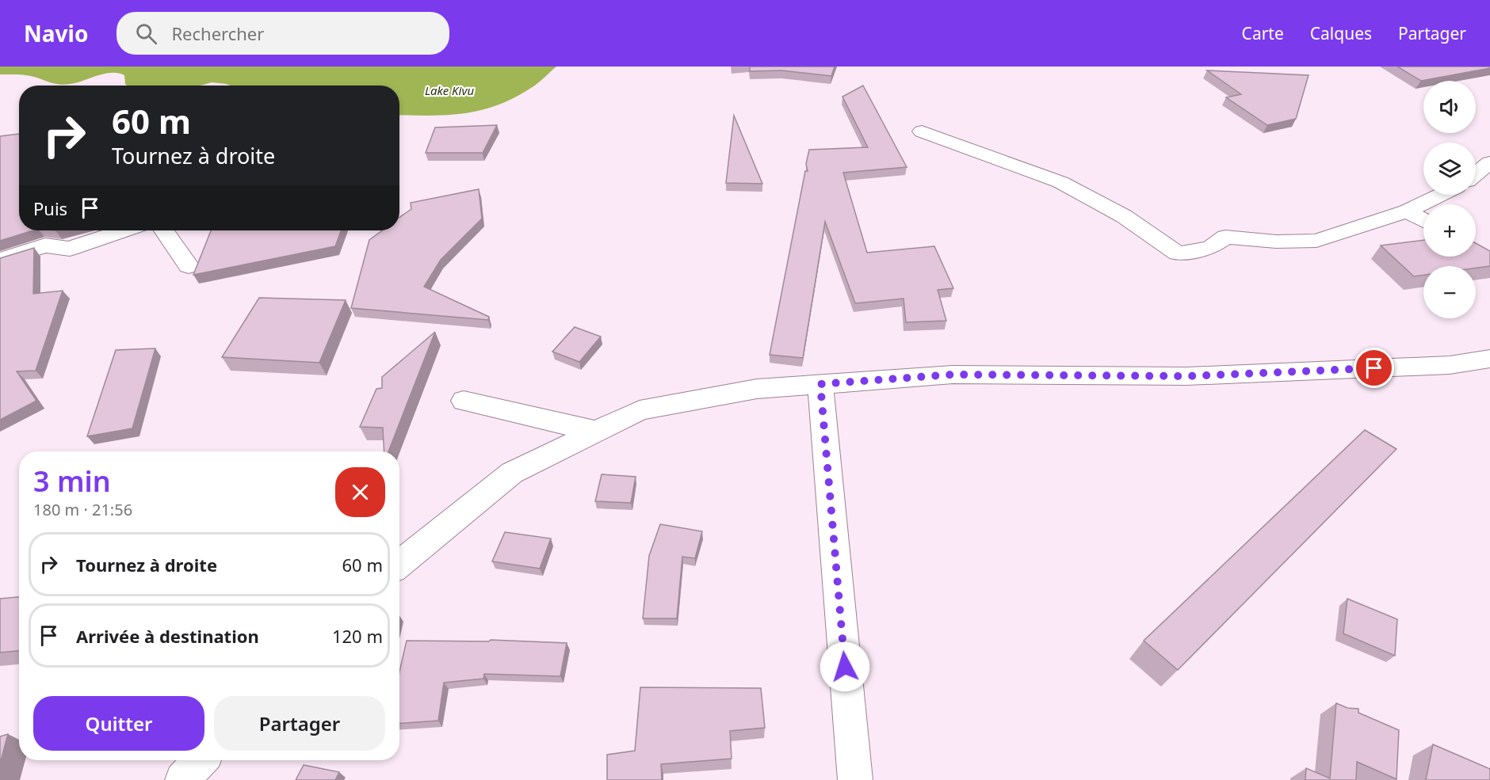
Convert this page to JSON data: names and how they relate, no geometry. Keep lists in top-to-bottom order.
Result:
{
  "water": ["Lake Kivu"],
  "page": {
    "header": "Navio",
    "search": "Rechercher",
    "nav": ["Carte", "Calques", "Partager"],
    "map_buttons": ["+", "−"],
    "turn": ["60 m", "Tournez à droite"],
    "then": "Puis",
    "heading": ["3 min", "180 m · 21:56"],
    "list": [
      {
        "name": "Tournez à droite",
        "value": "60 m"
      },
      {
        "name": "Arrivée à destination",
        "value": "120 m"
      }
    ],
    "buttons": ["Quitter", "Partager"]
  }
}
